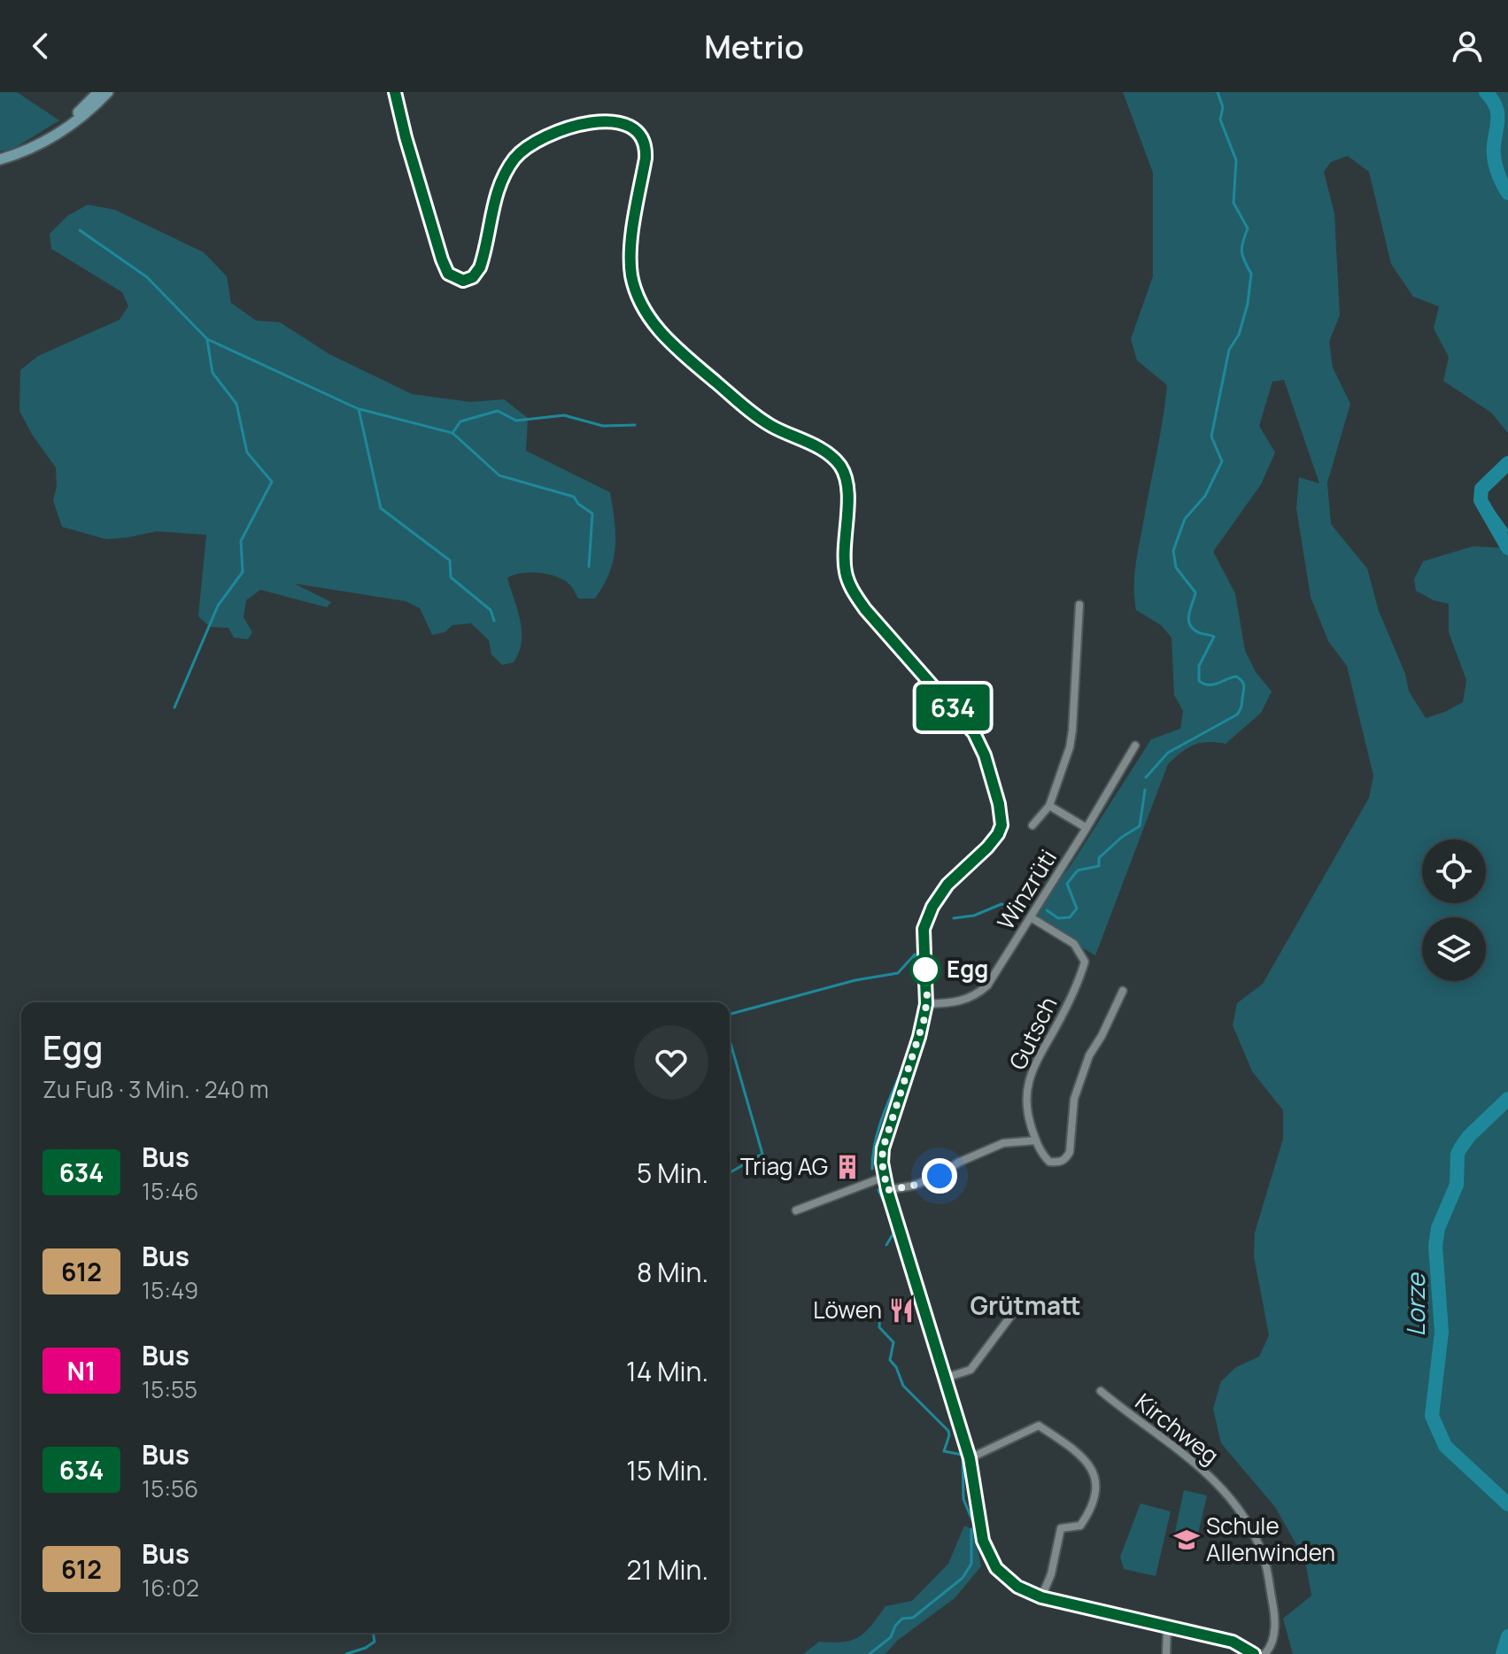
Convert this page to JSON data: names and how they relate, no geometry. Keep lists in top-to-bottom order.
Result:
{
  "streets": {
    "street": ["Winzrüti", "Gutsch", "Kirchweg"]
  },
  "crossings": [
    ["Winzrüti", "Gutsch"]
  ],
  "districts": ["Grütmatt"],
  "water": ["Lorze"],
  "places": {
    "other": ["Egg"],
    "building": ["Triag AG"],
    "restaurant": ["Löwen"],
    "school or university": ["Schule Allenwinden"]
  },
  "lines": ["bus line 634"],
  "page": {
    "header": "Metrio",
    "on_map": "634",
    "heading": ["Egg", "Zu Fuß · 3 Min. · 240 m"],
    "list": [
      {
        "mark": "634",
        "name": "Bus",
        "note": "15:46",
        "value": "5 Min."
      },
      {
        "mark": "612",
        "name": "Bus",
        "note": "15:49",
        "value": "8 Min."
      },
      {
        "mark": "N1",
        "name": "Bus",
        "note": "15:55",
        "value": "14 Min."
      },
      {
        "mark": "634",
        "name": "Bus",
        "note": "15:56",
        "value": "15 Min."
      },
      {
        "mark": "612",
        "name": "Bus",
        "note": "16:02",
        "value": "21 Min."
      }
    ]
  }
}
